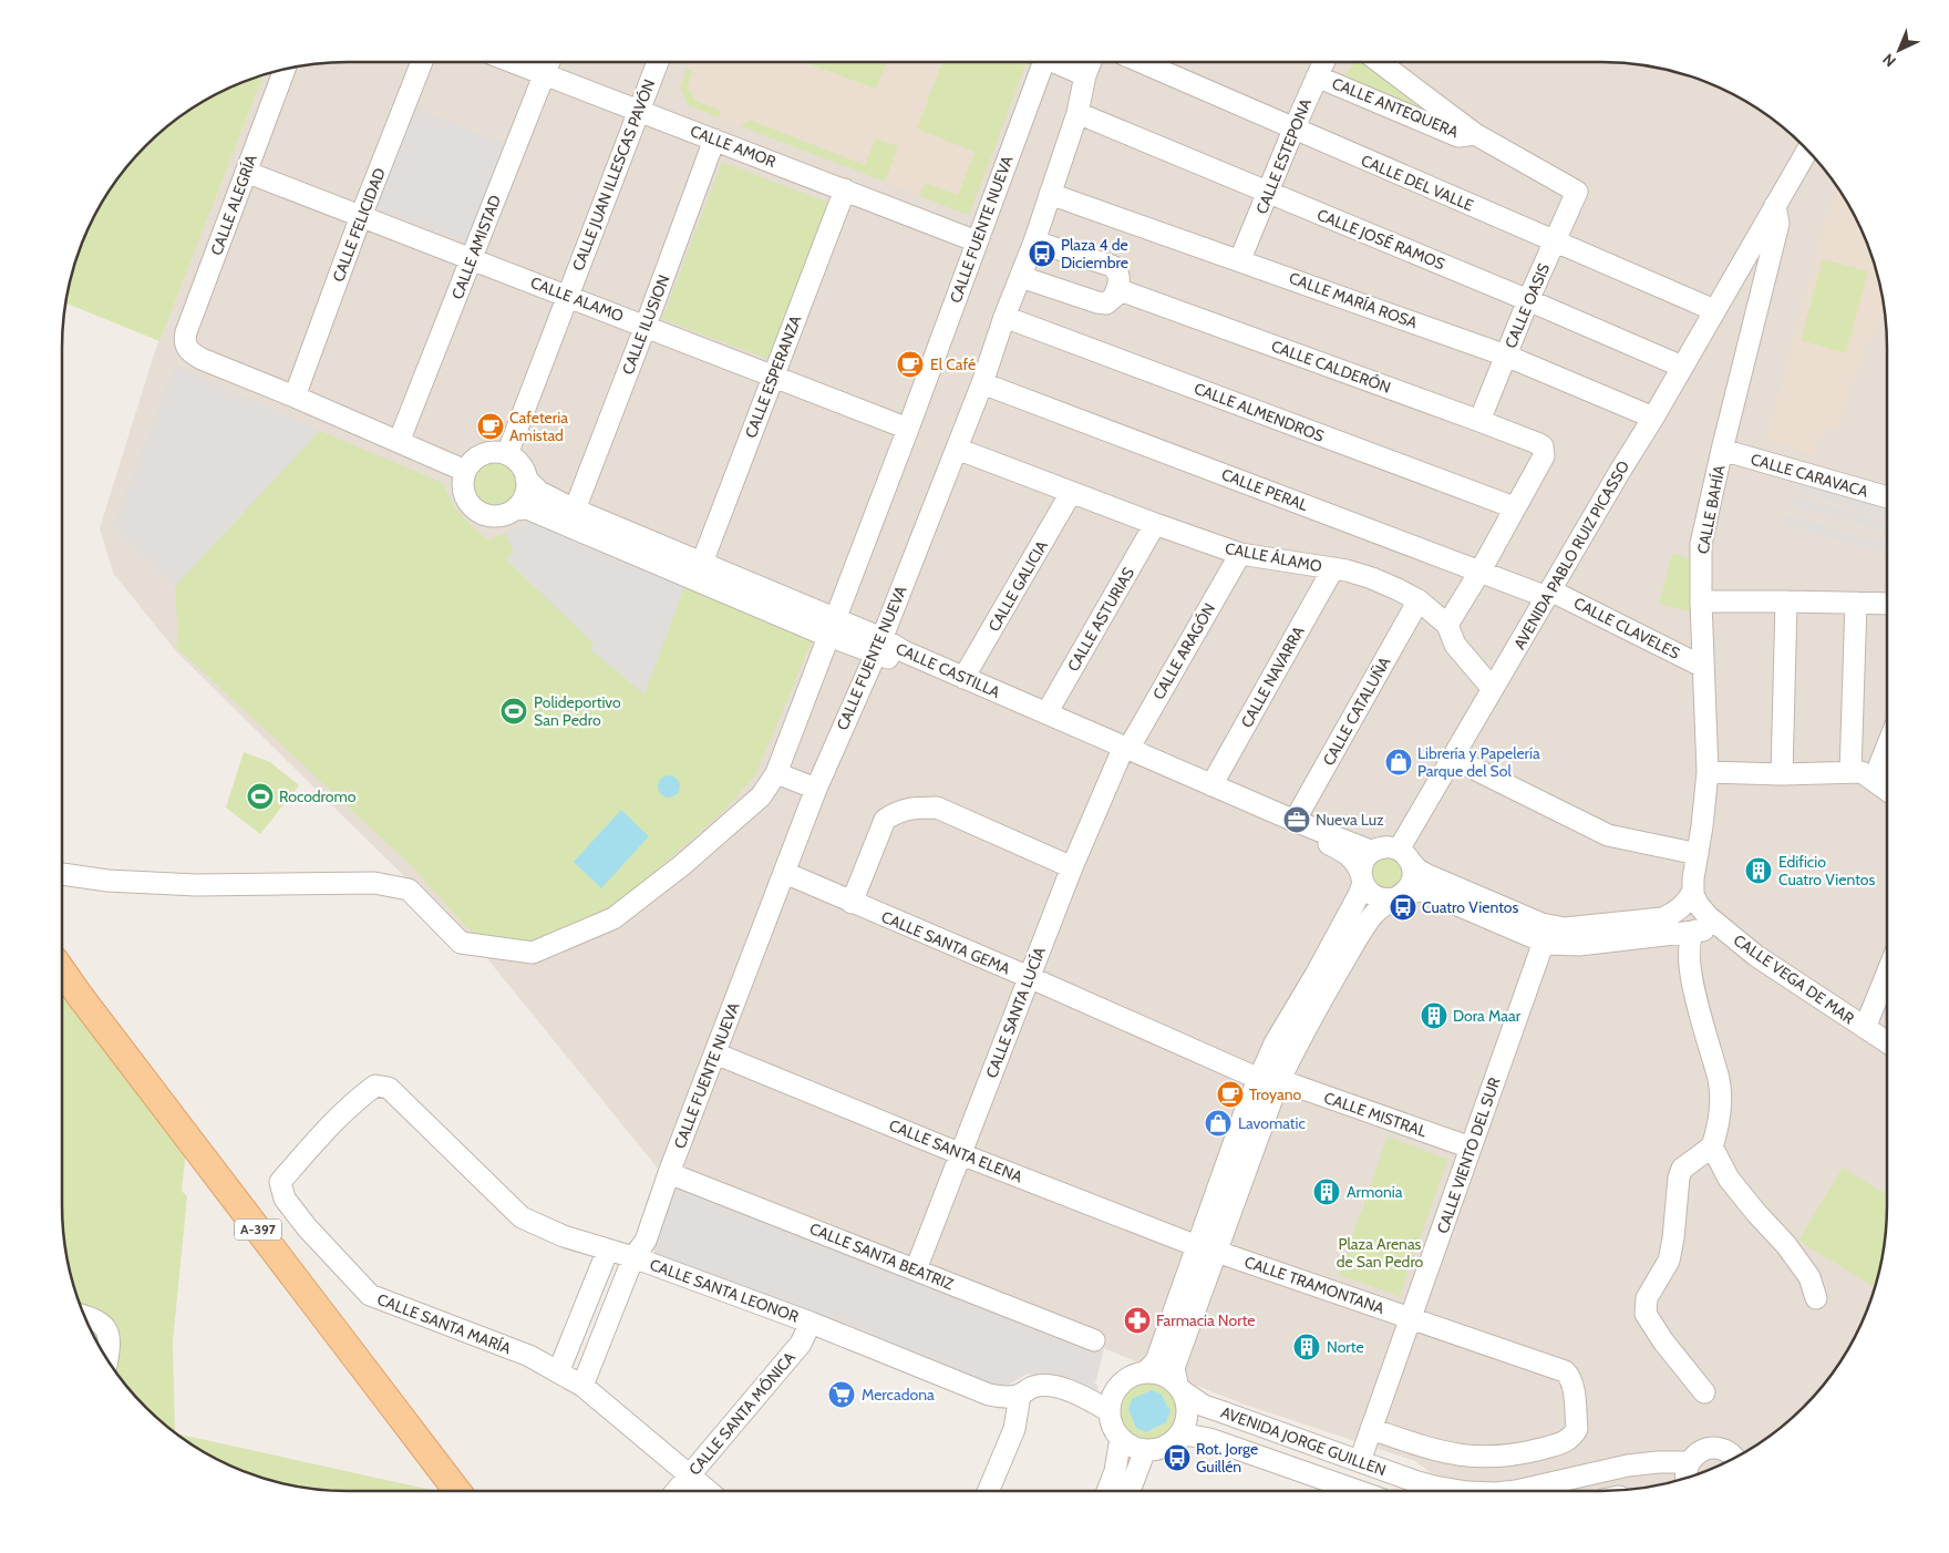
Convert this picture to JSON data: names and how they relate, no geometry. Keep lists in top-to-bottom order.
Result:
{
  "streets": {
    "main road": ["A-397"],
    "street": [
      "CALLE ANTEQUERA",
      "CALLE AMOR",
      "CALLE ESTEPONA",
      "CALLE JUAN ILLESCAS PAVÓN",
      "CALLE DEL VALLE",
      "CALLE ALEGRÍA",
      "CALLE FELICIDAD",
      "CALLE FUENTE NUEVA",
      "CALLE JOSÉ RAMOS",
      "CALLE AMISTAD",
      "CALLE ALAMO",
      "CALLE MARÍA ROSA",
      "CALLE OASIS",
      "CALLE ILUSION",
      "CALLE CALDERÓN",
      "CALLE ESPERANZA",
      "CALLE ALMENDROS",
      "CALLE CARAVACA",
      "CALLE PERAL",
      "CALLE BAHÍA",
      "AVENIDA PABLO RUIZ PICASSO",
      "CALLE ÁLAMO",
      "CALLE GALICIA",
      "CALLE ASTURIAS",
      "CALLE CLAVELES",
      "CALLE ARAGÓN",
      "CALLE CASTILLA",
      "CALLE NAVARRA",
      "CALLE CATALUÑA",
      "CALLE SANTA GEMA",
      "CALLE VEGA DE MAR",
      "CALLE SANTA LUCÍA",
      "CALLE MISTRAL",
      "CALLE SANTA ELENA",
      "CALLE VIENTO DEL SUR",
      "CALLE SANTA BEATRIZ",
      "CALLE TRAMONTANA",
      "CALLE SANTA LEONOR",
      "CALLE SANTA MARÍA",
      "CALLE SANTA MÓNICA",
      "AVENIDA JORGE GUILLEN"
    ]
  },
  "crossings": [
    ["CALLE ANTEQUERA", "CALLE ESTEPONA"],
    ["CALLE ANTEQUERA", "CALLE OASIS"],
    ["CALLE AMOR", "CALLE JUAN ILLESCAS PAVÓN"],
    ["CALLE AMOR", "CALLE FUENTE NUEVA"],
    ["CALLE AMOR", "CALLE AMISTAD"],
    ["CALLE AMOR", "CALLE ILUSION"],
    ["CALLE AMOR", "CALLE ESPERANZA"],
    ["CALLE ESTEPONA", "CALLE DEL VALLE"],
    ["CALLE ESTEPONA", "CALLE JOSÉ RAMOS"],
    ["CALLE ESTEPONA", "CALLE MARÍA ROSA"],
    ["CALLE JUAN ILLESCAS PAVÓN", "CALLE ALAMO"],
    ["CALLE DEL VALLE", "CALLE OASIS"],
    ["CALLE DEL VALLE", "AVENIDA PABLO RUIZ PICASSO"],
    ["CALLE ALEGRÍA", "CALLE FELICIDAD"],
    ["CALLE ALEGRÍA", "CALLE ALAMO"],
    ["CALLE FELICIDAD", "CALLE ALAMO"],
    ["CALLE FUENTE NUEVA", "CALLE JOSÉ RAMOS"],
    ["CALLE FUENTE NUEVA", "CALLE ALAMO"],
    ["CALLE FUENTE NUEVA", "CALLE MARÍA ROSA"],
    ["CALLE FUENTE NUEVA", "CALLE ALMENDROS"],
    ["CALLE FUENTE NUEVA", "CALLE PERAL"],
    ["CALLE FUENTE NUEVA", "CALLE ÁLAMO"],
    ["CALLE FUENTE NUEVA", "CALLE CASTILLA"],
    ["CALLE FUENTE NUEVA", "CALLE SANTA GEMA"],
    ["CALLE FUENTE NUEVA", "CALLE SANTA ELENA"],
    ["CALLE FUENTE NUEVA", "CALLE SANTA BEATRIZ"],
    ["CALLE FUENTE NUEVA", "CALLE SANTA LEONOR"],
    ["CALLE FUENTE NUEVA", "CALLE SANTA MARÍA"],
    ["CALLE JOSÉ RAMOS", "CALLE OASIS"],
    ["CALLE JOSÉ RAMOS", "AVENIDA PABLO RUIZ PICASSO"],
    ["CALLE AMISTAD", "CALLE ALAMO"],
    ["CALLE ALAMO", "CALLE ILUSION"],
    ["CALLE ALAMO", "CALLE ESPERANZA"],
    ["CALLE MARÍA ROSA", "CALLE OASIS"],
    ["CALLE MARÍA ROSA", "AVENIDA PABLO RUIZ PICASSO"],
    ["CALLE OASIS", "CALLE CALDERÓN"],
    ["CALLE CALDERÓN", "CALLE ALMENDROS"],
    ["CALLE CARAVACA", "CALLE BAHÍA"],
    ["CALLE PERAL", "AVENIDA PABLO RUIZ PICASSO"],
    ["CALLE PERAL", "CALLE CLAVELES"],
    ["CALLE BAHÍA", "AVENIDA PABLO RUIZ PICASSO"],
    ["CALLE BAHÍA", "CALLE CLAVELES"],
    ["CALLE BAHÍA", "CALLE VEGA DE MAR"],
    ["AVENIDA PABLO RUIZ PICASSO", "CALLE ÁLAMO"],
    ["AVENIDA PABLO RUIZ PICASSO", "CALLE CLAVELES"],
    ["AVENIDA PABLO RUIZ PICASSO", "CALLE CASTILLA"],
    ["CALLE ÁLAMO", "CALLE GALICIA"],
    ["CALLE ÁLAMO", "CALLE ASTURIAS"],
    ["CALLE ÁLAMO", "CALLE ARAGÓN"],
    ["CALLE ÁLAMO", "CALLE NAVARRA"],
    ["CALLE ÁLAMO", "CALLE CATALUÑA"],
    ["CALLE GALICIA", "CALLE CASTILLA"],
    ["CALLE ASTURIAS", "CALLE CASTILLA"],
    ["CALLE ARAGÓN", "CALLE CASTILLA"],
    ["CALLE ARAGÓN", "CALLE SANTA LUCÍA"],
    ["CALLE CASTILLA", "CALLE NAVARRA"],
    ["CALLE CASTILLA", "CALLE CATALUÑA"],
    ["CALLE CASTILLA", "CALLE SANTA LUCÍA"],
    ["CALLE SANTA GEMA", "CALLE SANTA LUCÍA"],
    ["CALLE SANTA GEMA", "CALLE MISTRAL"],
    ["CALLE SANTA LUCÍA", "CALLE SANTA ELENA"],
    ["CALLE SANTA LUCÍA", "CALLE SANTA BEATRIZ"],
    ["CALLE MISTRAL", "CALLE VIENTO DEL SUR"],
    ["CALLE SANTA ELENA", "CALLE TRAMONTANA"],
    ["CALLE VIENTO DEL SUR", "CALLE TRAMONTANA"],
    ["CALLE VIENTO DEL SUR", "AVENIDA JORGE GUILLEN"],
    ["CALLE SANTA LEONOR", "CALLE SANTA MARÍA"],
    ["CALLE SANTA LEONOR", "CALLE SANTA MÓNICA"],
    ["CALLE SANTA LEONOR", "AVENIDA JORGE GUILLEN"],
    ["CALLE SANTA MARÍA", "CALLE SANTA MÓNICA"]
  ],
  "parks": ["Plaza Arenas de San Pedro"],
  "places": {
    "bus stop": ["Plaza 4 de Diciembre", "Cuatro Vientos", "Rot. Jorge Guillén"],
    "cafe": ["El Café", "Cafeteria Amistad", "Troyano"],
    "sports": ["Polideportivo San Pedro", "Rocodromo"],
    "shop": ["Librería y Papelería Parque del Sol", "Lavomatic"],
    "office": ["Nueva Luz"],
    "building": [
      "Edificio Cuatro Vientos",
      "Dora Maar",
      "Armonia",
      "Norte"
    ],
    "pharmacy": ["Farmacia Norte"],
    "supermarket": ["Mercadona"]
  },
  "north": "bottom left"
}
